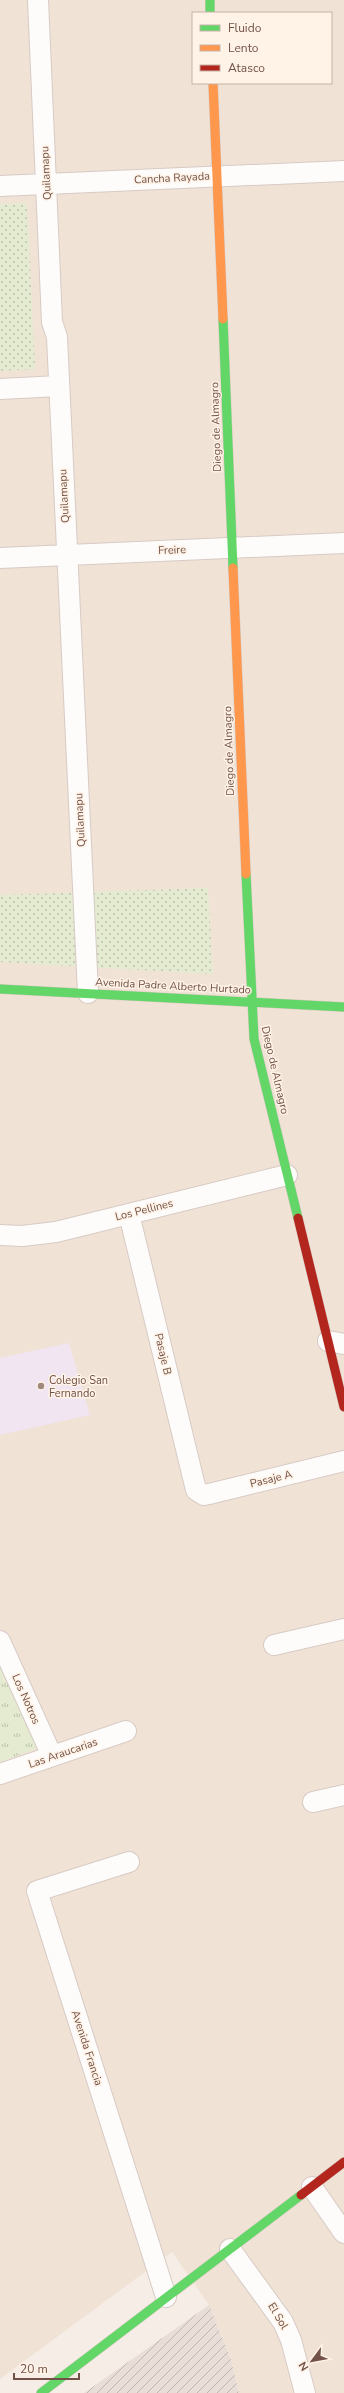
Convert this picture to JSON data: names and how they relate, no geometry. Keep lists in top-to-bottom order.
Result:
{
  "streets": {
    "street": [
      "Quilamapu",
      "Cancha Rayada",
      "Diego de Almagro",
      "Freire",
      "Avenida Padre Alberto Hurtado",
      "Los Pellines",
      "Pasaje B",
      "Pasaje A",
      "Los Notros",
      "Las Araucarias",
      "Avenida Francia",
      "El Sol"
    ]
  },
  "crossings": [
    ["Quilamapu", "Cancha Rayada"],
    ["Quilamapu", "Freire"],
    ["Quilamapu", "Avenida Padre Alberto Hurtado"],
    ["Cancha Rayada", "Diego de Almagro"],
    ["Diego de Almagro", "Freire"],
    ["Diego de Almagro", "Avenida Padre Alberto Hurtado"],
    ["Diego de Almagro", "Los Pellines"],
    ["Los Pellines", "Pasaje B"],
    ["Pasaje B", "Pasaje A"],
    ["Los Notros", "Las Araucarias"]
  ],
  "places": ["Colegio San Fernando"],
  "legend": ["Fluido", "Lento", "Atasco"],
  "scale_bar": "20 m",
  "north": "bottom left"
}
